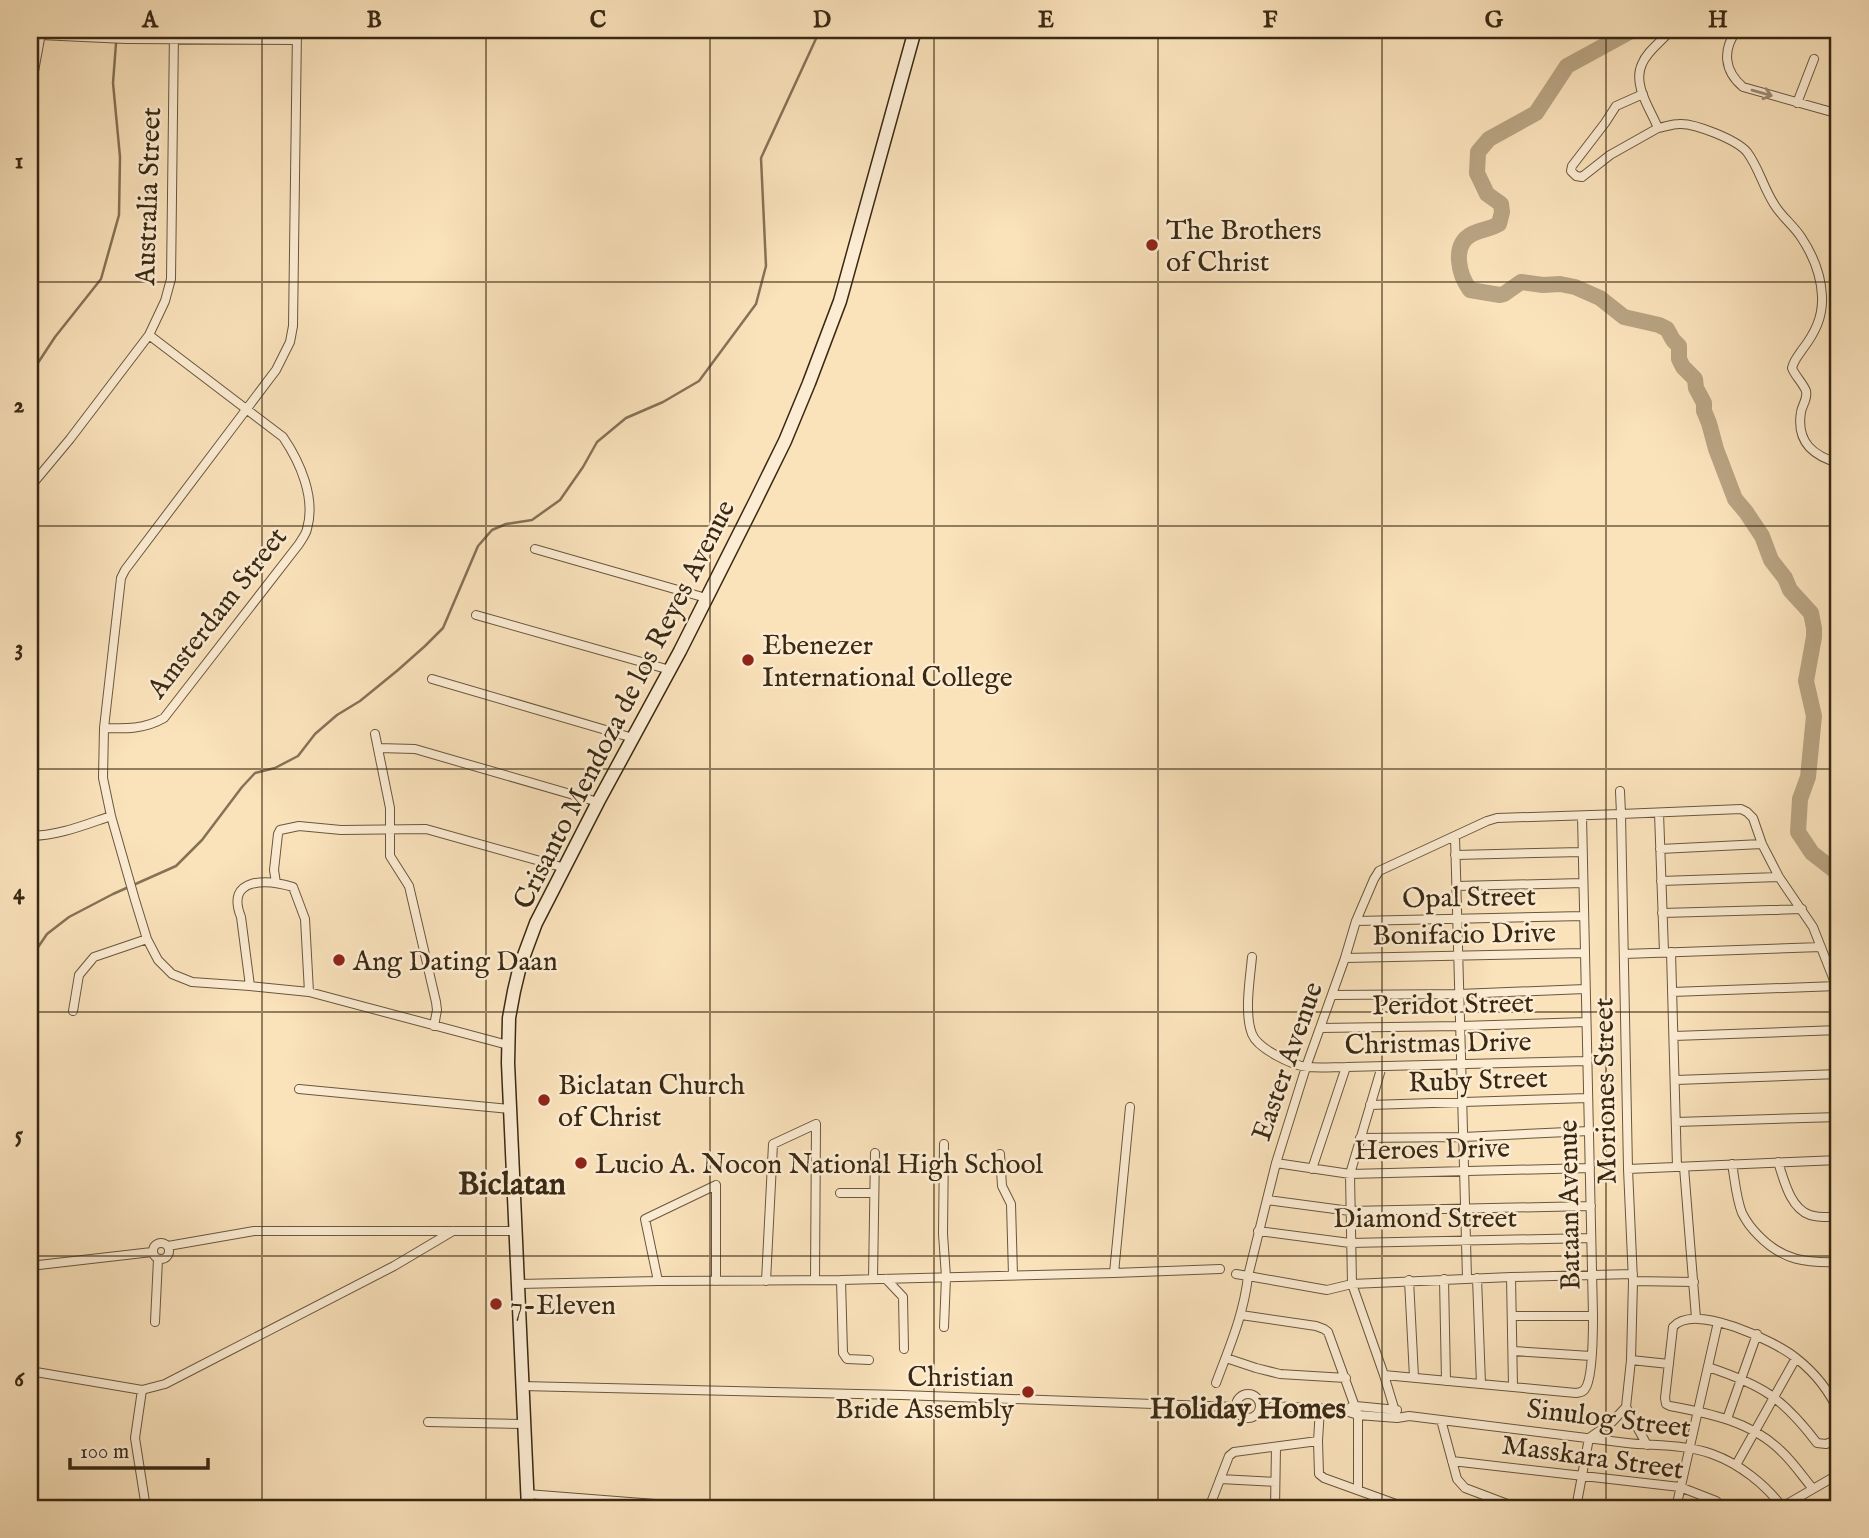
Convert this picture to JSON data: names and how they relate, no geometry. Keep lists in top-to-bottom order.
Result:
{
  "streets": {
    "main road": ["Crisanto Mendoza de los Reyes Avenue"],
    "street": [
      "Australia Street",
      "Amsterdam Street",
      "Opal Street",
      "Bonifacio Drive",
      "Peridot Street",
      "Christmas Drive",
      "Easter Avenue",
      "Ruby Street",
      "Moriones Street",
      "Heroes Drive",
      "Bataan Avenue",
      "Diamond Street",
      "Sinulog Street",
      "Masskara Street"
    ]
  },
  "crossings": [
    ["Australia Street", "Amsterdam Street"],
    ["Opal Street", "Easter Avenue"],
    ["Opal Street", "Bataan Avenue"],
    ["Bonifacio Drive", "Easter Avenue"],
    ["Bonifacio Drive", "Bataan Avenue"],
    ["Peridot Street", "Easter Avenue"],
    ["Peridot Street", "Bataan Avenue"],
    ["Christmas Drive", "Easter Avenue"],
    ["Christmas Drive", "Bataan Avenue"],
    ["Easter Avenue", "Moriones Street"],
    ["Easter Avenue", "Heroes Drive"],
    ["Easter Avenue", "Bataan Avenue"],
    ["Easter Avenue", "Diamond Street"],
    ["Ruby Street", "Bataan Avenue"],
    ["Heroes Drive", "Bataan Avenue"],
    ["Bataan Avenue", "Diamond Street"]
  ],
  "districts": ["Biclatan", "Holiday Homes"],
  "places": [
    "The Brothers of Christ",
    "Ebenezer International College",
    "Ang Dating Daan",
    "Biclatan Church of Christ",
    "Lucio A. Nocon National High School",
    "7-Eleven",
    "Christian Bride Assembly"
  ],
  "scale_bar": "100 m",
  "grid": {
    "columns": [
      "A",
      "B",
      "C",
      "D",
      "E",
      "F",
      "G",
      "H"
    ],
    "rows": [
      "1",
      "2",
      "3",
      "4",
      "5",
      "6"
    ]
  }
}
